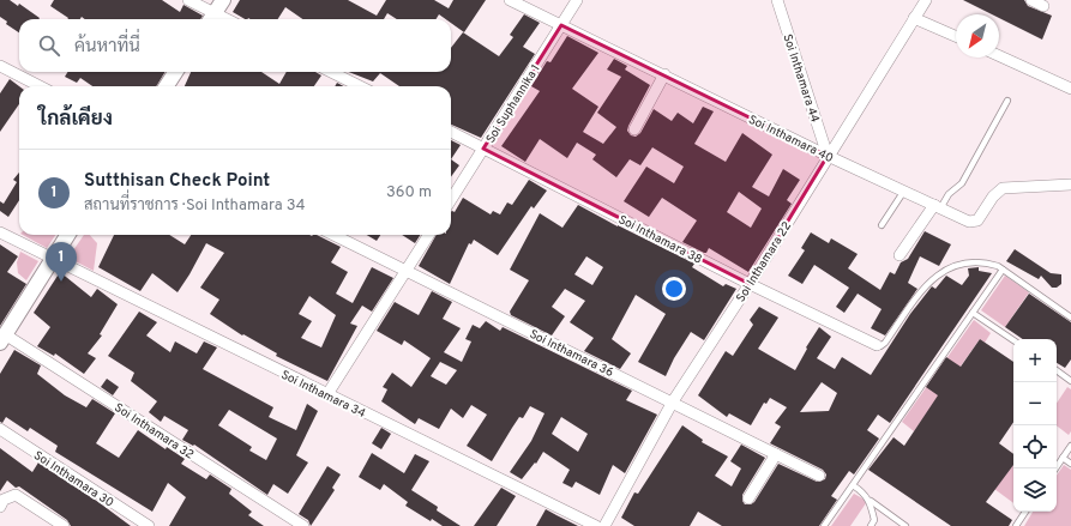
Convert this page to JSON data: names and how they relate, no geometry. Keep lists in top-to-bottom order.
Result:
{
  "streets": {
    "street": [
      "Soi Inthamara 44",
      "Soi Suphannika 1",
      "Soi Inthamara 40",
      "Soi Inthamara 38",
      "Soi Inthamara 22",
      "Soi Inthamara 36",
      "Soi Inthamara 34",
      "Soi Inthamara 32",
      "Soi Inthamara 30"
    ]
  },
  "crossings": [
    ["Soi Inthamara 44", "Soi Inthamara 40"],
    ["Soi Inthamara 44", "Soi Inthamara 22"],
    ["Soi Suphannika 1", "Soi Inthamara 40"],
    ["Soi Suphannika 1", "Soi Inthamara 38"],
    ["Soi Inthamara 40", "Soi Inthamara 22"],
    ["Soi Inthamara 38", "Soi Inthamara 22"],
    ["Soi Inthamara 22", "Soi Inthamara 36"]
  ],
  "north": "bottom left",
  "page": {
    "search": "ค้นหาที่นี่",
    "heading": "ใกล้เคียง",
    "list": [
      {
        "mark": "1",
        "name": "Sutthisan Check Point",
        "note": "สถานที่ราชการ · Soi Inthamara 34",
        "value": "360 m"
      }
    ],
    "pins": "1",
    "map_buttons": ["+", "−"]
  }
}
